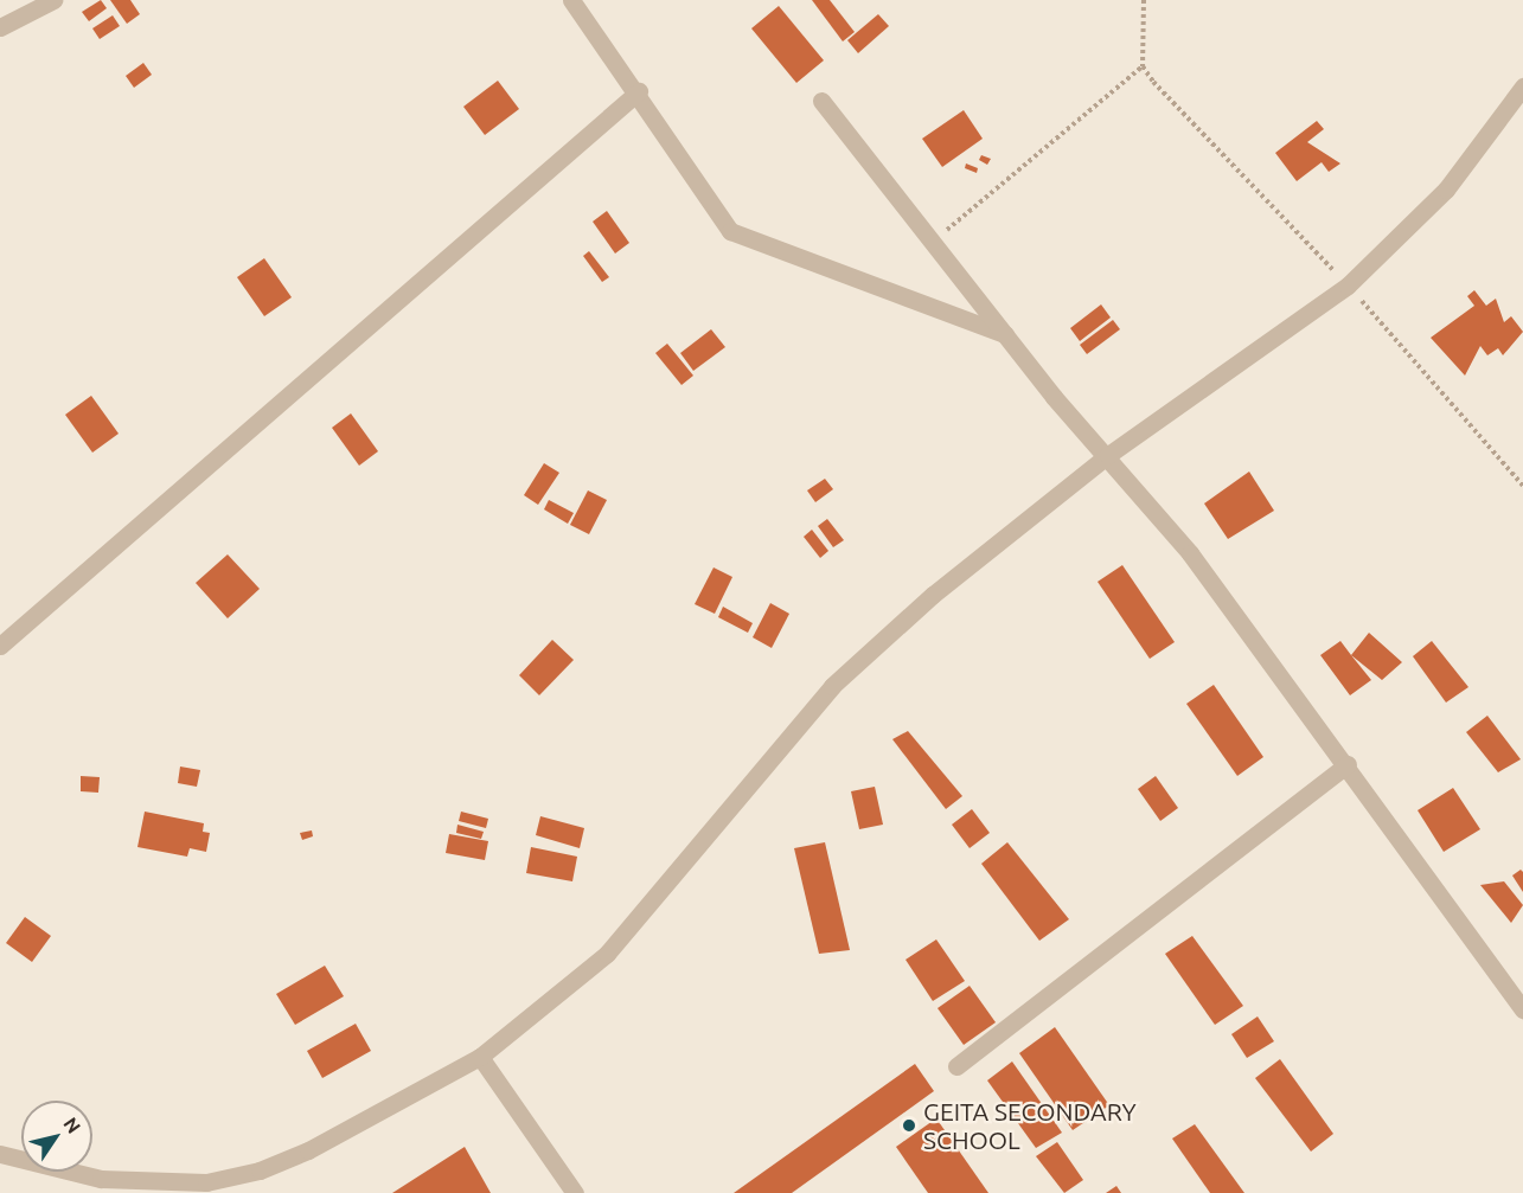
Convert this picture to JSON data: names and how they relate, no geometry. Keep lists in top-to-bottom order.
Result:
{
  "places": ["GEITA SECONDARY SCHOOL"],
  "north": "top right"
}
